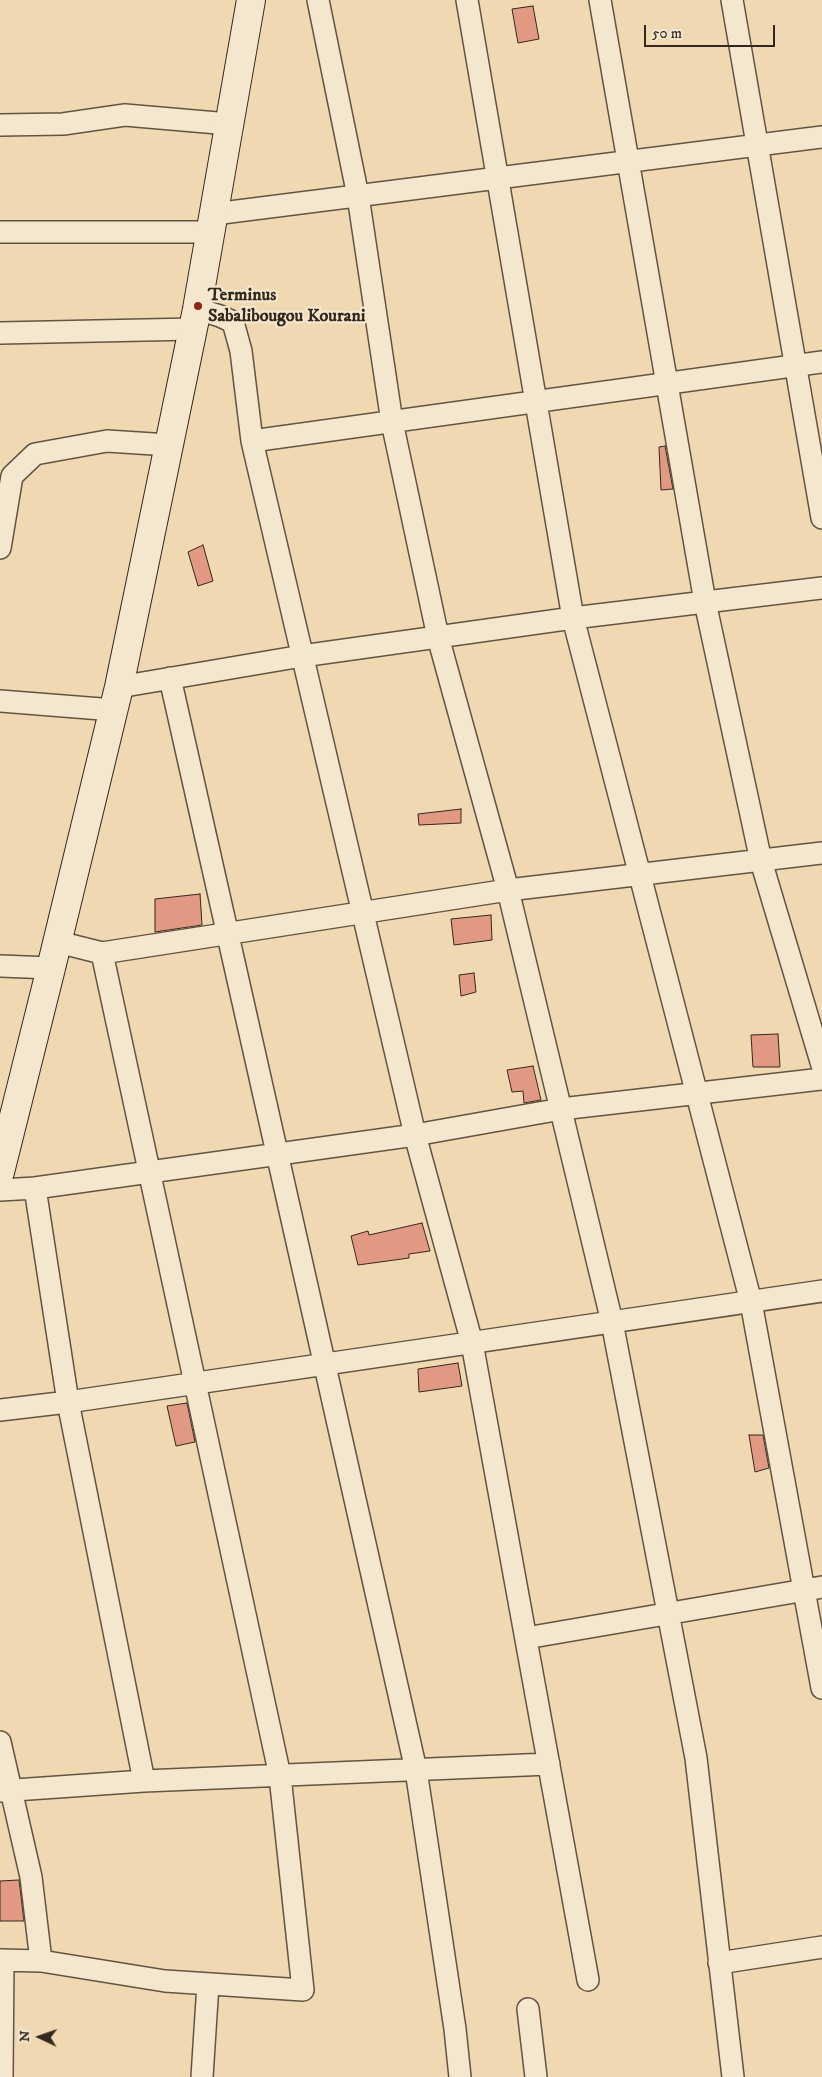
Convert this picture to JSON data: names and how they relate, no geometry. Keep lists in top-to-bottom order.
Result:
{
  "places": ["Terminus Sabalibougou Kourani"],
  "scale_bar": "50 m",
  "north": "left"
}
